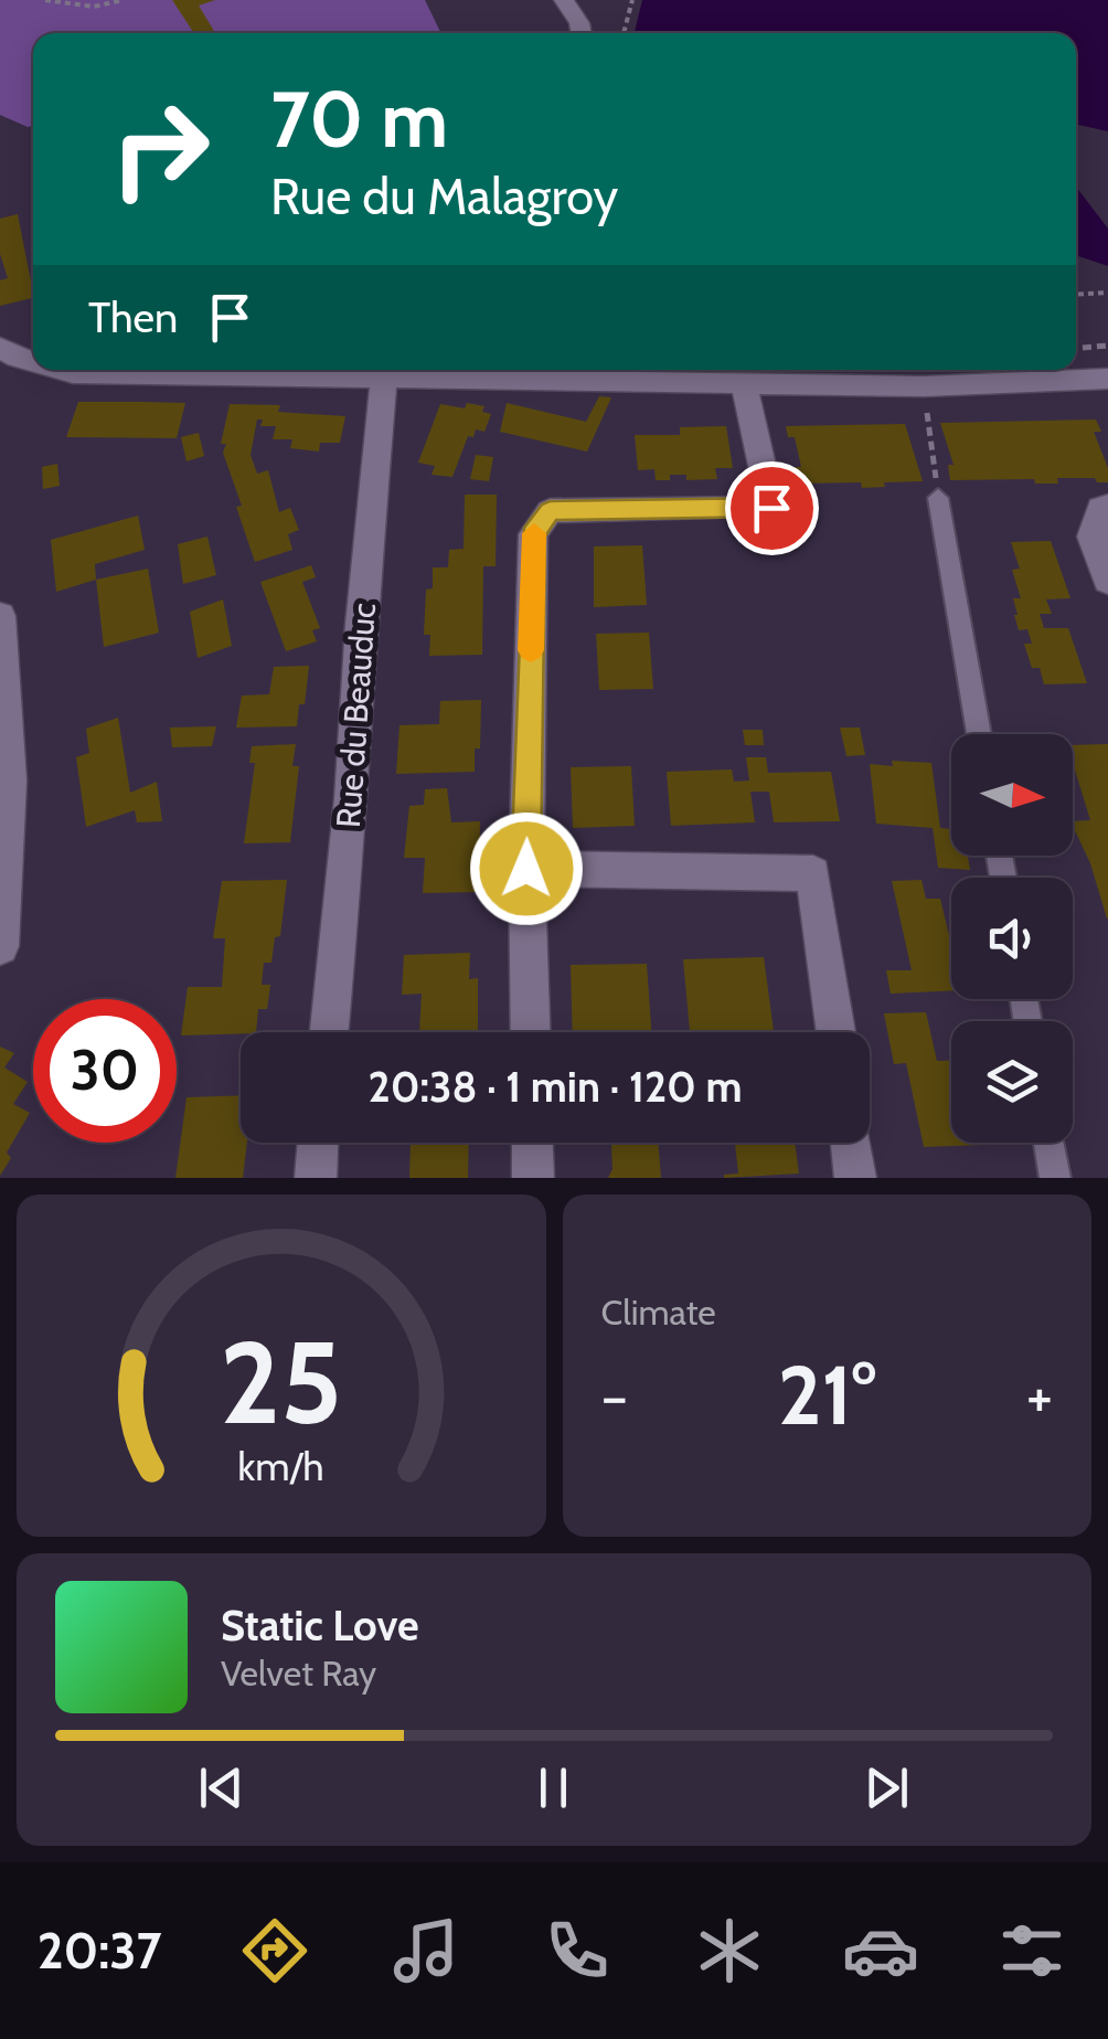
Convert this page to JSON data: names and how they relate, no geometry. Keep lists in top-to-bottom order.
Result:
{
  "streets": {
    "street": ["Rue du Beauduc"]
  },
  "north": "right",
  "page": {
    "turn": ["70 m", "Rue du Malagroy"],
    "then": "Then",
    "limit": "30",
    "trip": "20:38 · 1 min · 120 m",
    "tile": "Climate",
    "heat": ["−", "21°", "+"],
    "song": ["Static Love", "Velvet Ray"],
    "tabs": "20:37",
    "gauge": ["25", "km/h"]
  }
}
